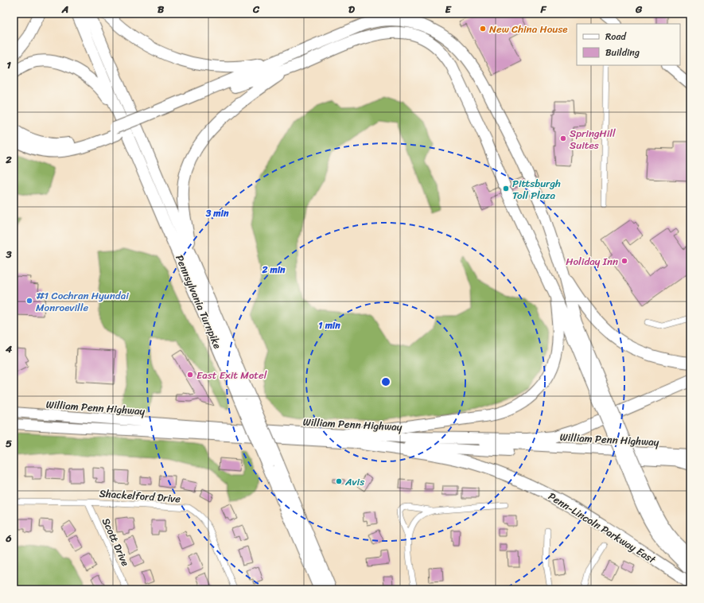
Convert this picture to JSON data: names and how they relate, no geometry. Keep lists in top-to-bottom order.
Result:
{
  "streets": {
    "highway": ["Pennsylvania Turnpike", "Penn-Lincoln Parkway East"],
    "main road": ["William Penn Highway"],
    "street": ["Shackelford Drive", "Scott Drive"]
  },
  "crossings": [
    ["William Penn Highway", "Penn-Lincoln Parkway East"],
    ["Shackelford Drive", "Scott Drive"]
  ],
  "places": [
    "New China House",
    "SpringHill Suites",
    "Pittsburgh Toll Plaza",
    "Holiday Inn",
    "#1 Cochran Hyundai Monroeville",
    "East Exit Motel",
    "Avis"
  ],
  "legend": ["Road", "Building"],
  "grid": {
    "columns": [
      "A",
      "B",
      "C",
      "D",
      "E",
      "F",
      "G"
    ],
    "rows": [
      "1",
      "2",
      "3",
      "4",
      "5",
      "6"
    ]
  },
  "rings": ["3 min", "2 min", "1 min"]
}
